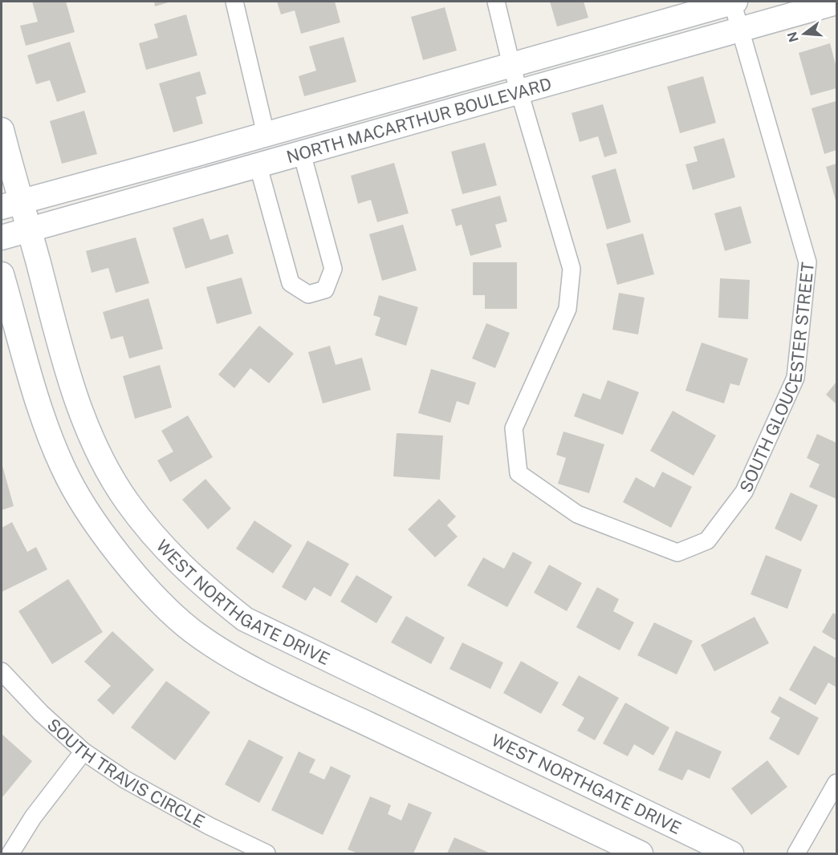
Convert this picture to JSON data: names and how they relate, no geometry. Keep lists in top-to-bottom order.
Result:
{
  "streets": {
    "main road": ["NORTH MACARTHUR BOULEVARD", "WEST NORTHGATE DRIVE"],
    "street": ["SOUTH GLOUCESTER STREET", "SOUTH TRAVIS CIRCLE"]
  },
  "crossings": [
    ["NORTH MACARTHUR BOULEVARD", "SOUTH GLOUCESTER STREET"],
    ["NORTH MACARTHUR BOULEVARD", "WEST NORTHGATE DRIVE"]
  ],
  "north": "left"
}
